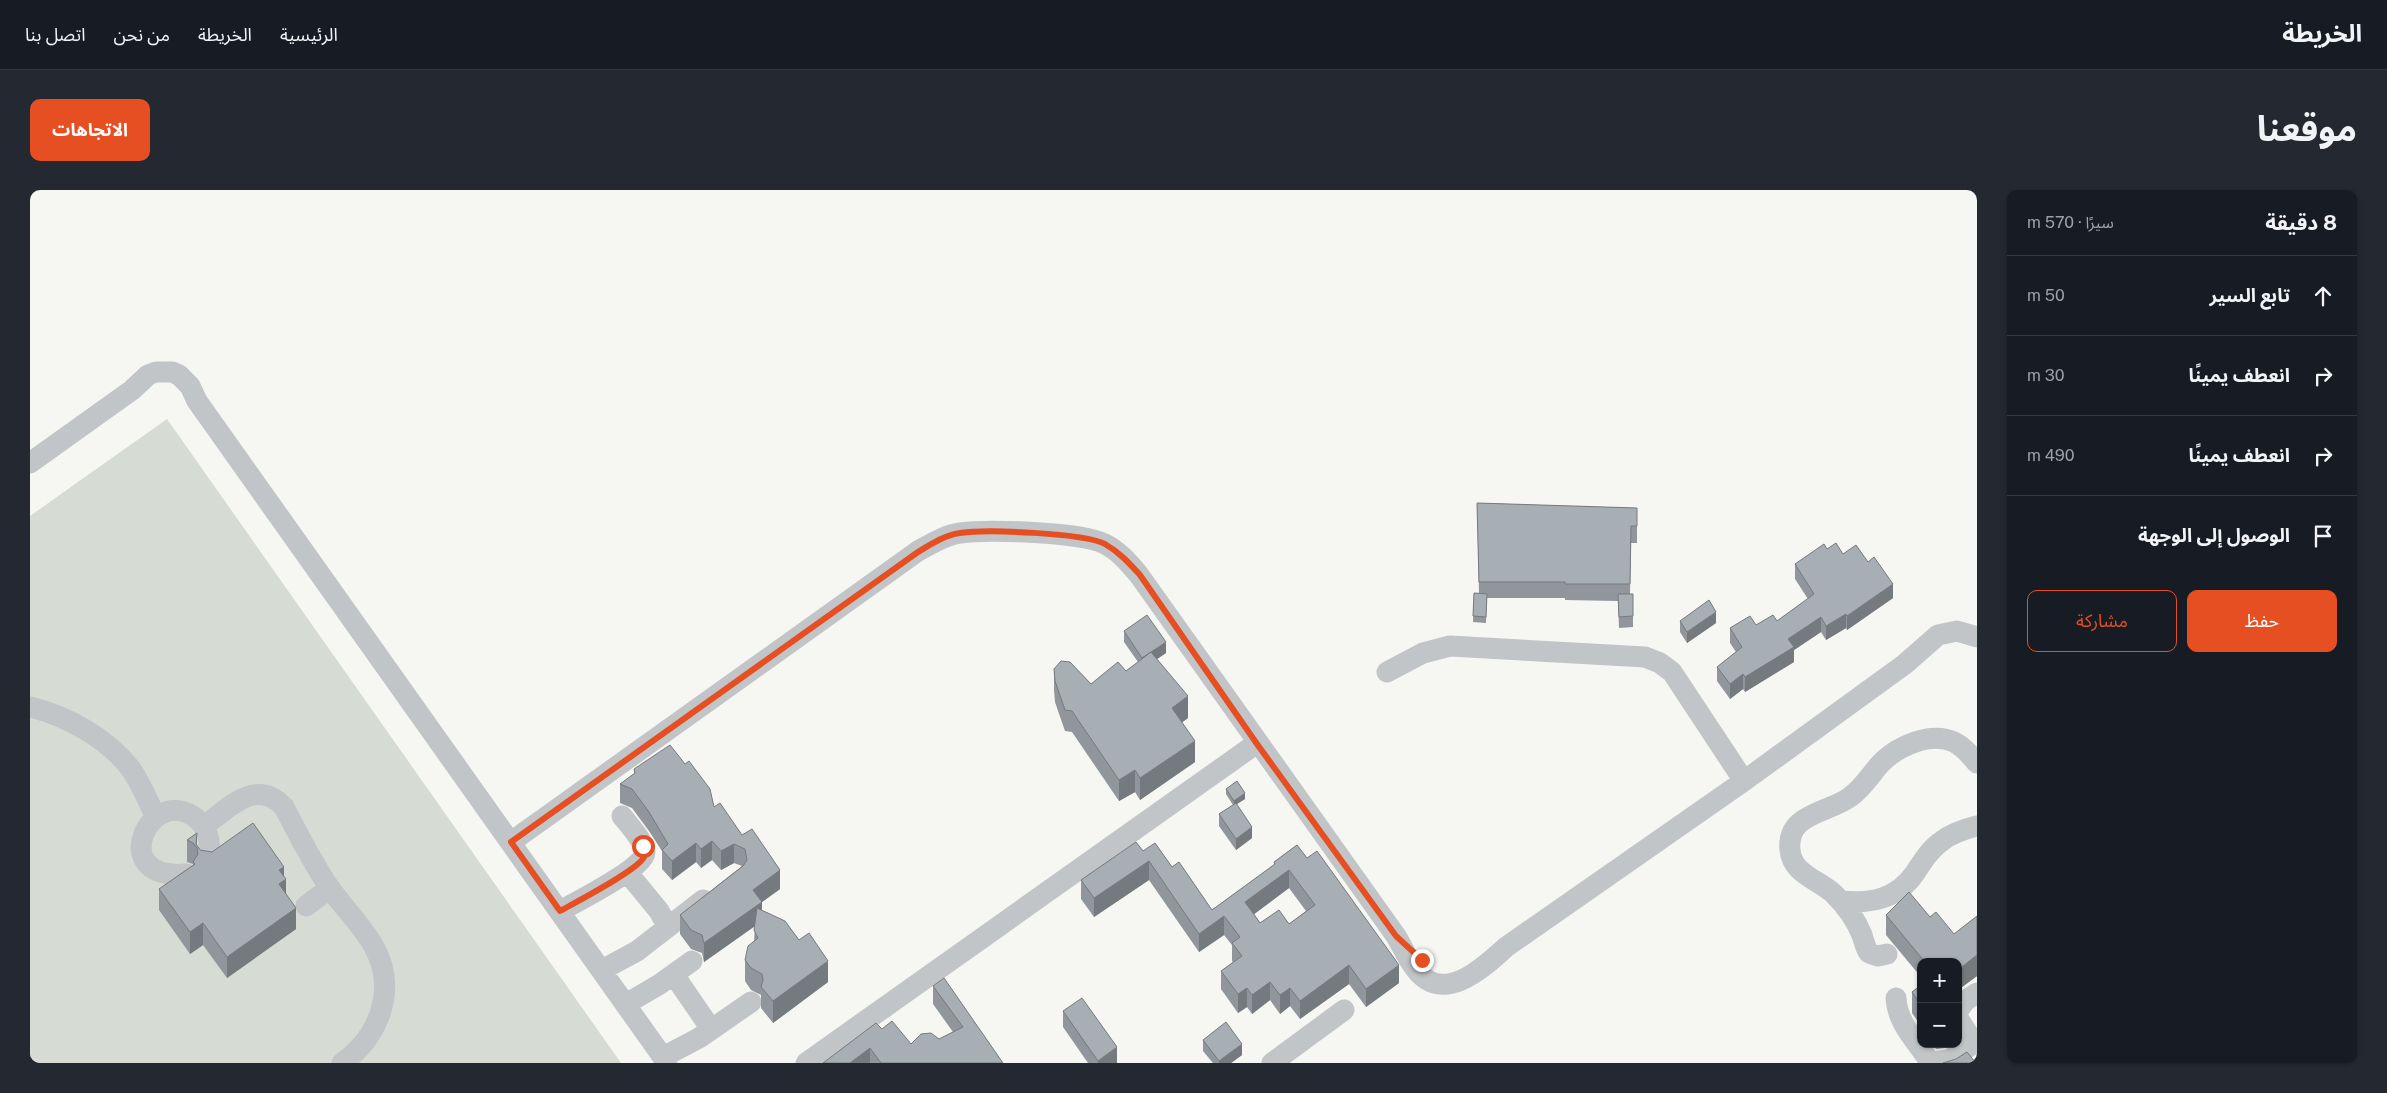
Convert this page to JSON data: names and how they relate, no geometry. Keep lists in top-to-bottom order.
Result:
{
  "page": {
    "header": "الخريطة",
    "nav": [
      "الرئيسية",
      "الخريطة",
      "من نحن",
      "اتصل بنا"
    ],
    "title": "موقعنا",
    "buttons": [
      "الاتجاهات",
      ["حفظ", "مشاركة"]
    ],
    "heading": ["8 دقيقة", "سيرًا · 570 m"],
    "list": [
      ["تابع السير", "50 m"],
      ["انعطف يمينًا", "30 m"],
      ["انعطف يمينًا", "490 m"],
      "الوصول إلى الوجهة"
    ],
    "map_buttons": ["+", "−"]
  }
}
